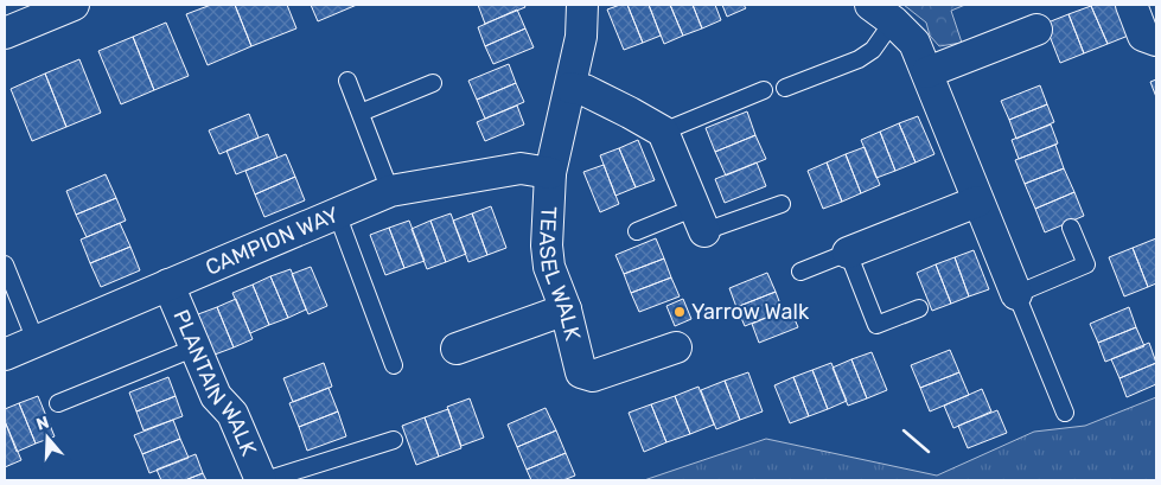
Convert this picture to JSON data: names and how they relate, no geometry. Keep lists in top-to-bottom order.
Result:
{
  "streets": {
    "street": ["CAMPION WAY", "TEASEL WALK", "PLANTAIN WALK"]
  },
  "crossings": [
    ["CAMPION WAY", "TEASEL WALK"],
    ["CAMPION WAY", "PLANTAIN WALK"]
  ],
  "places": ["Yarrow Walk"],
  "north": "top"
}
